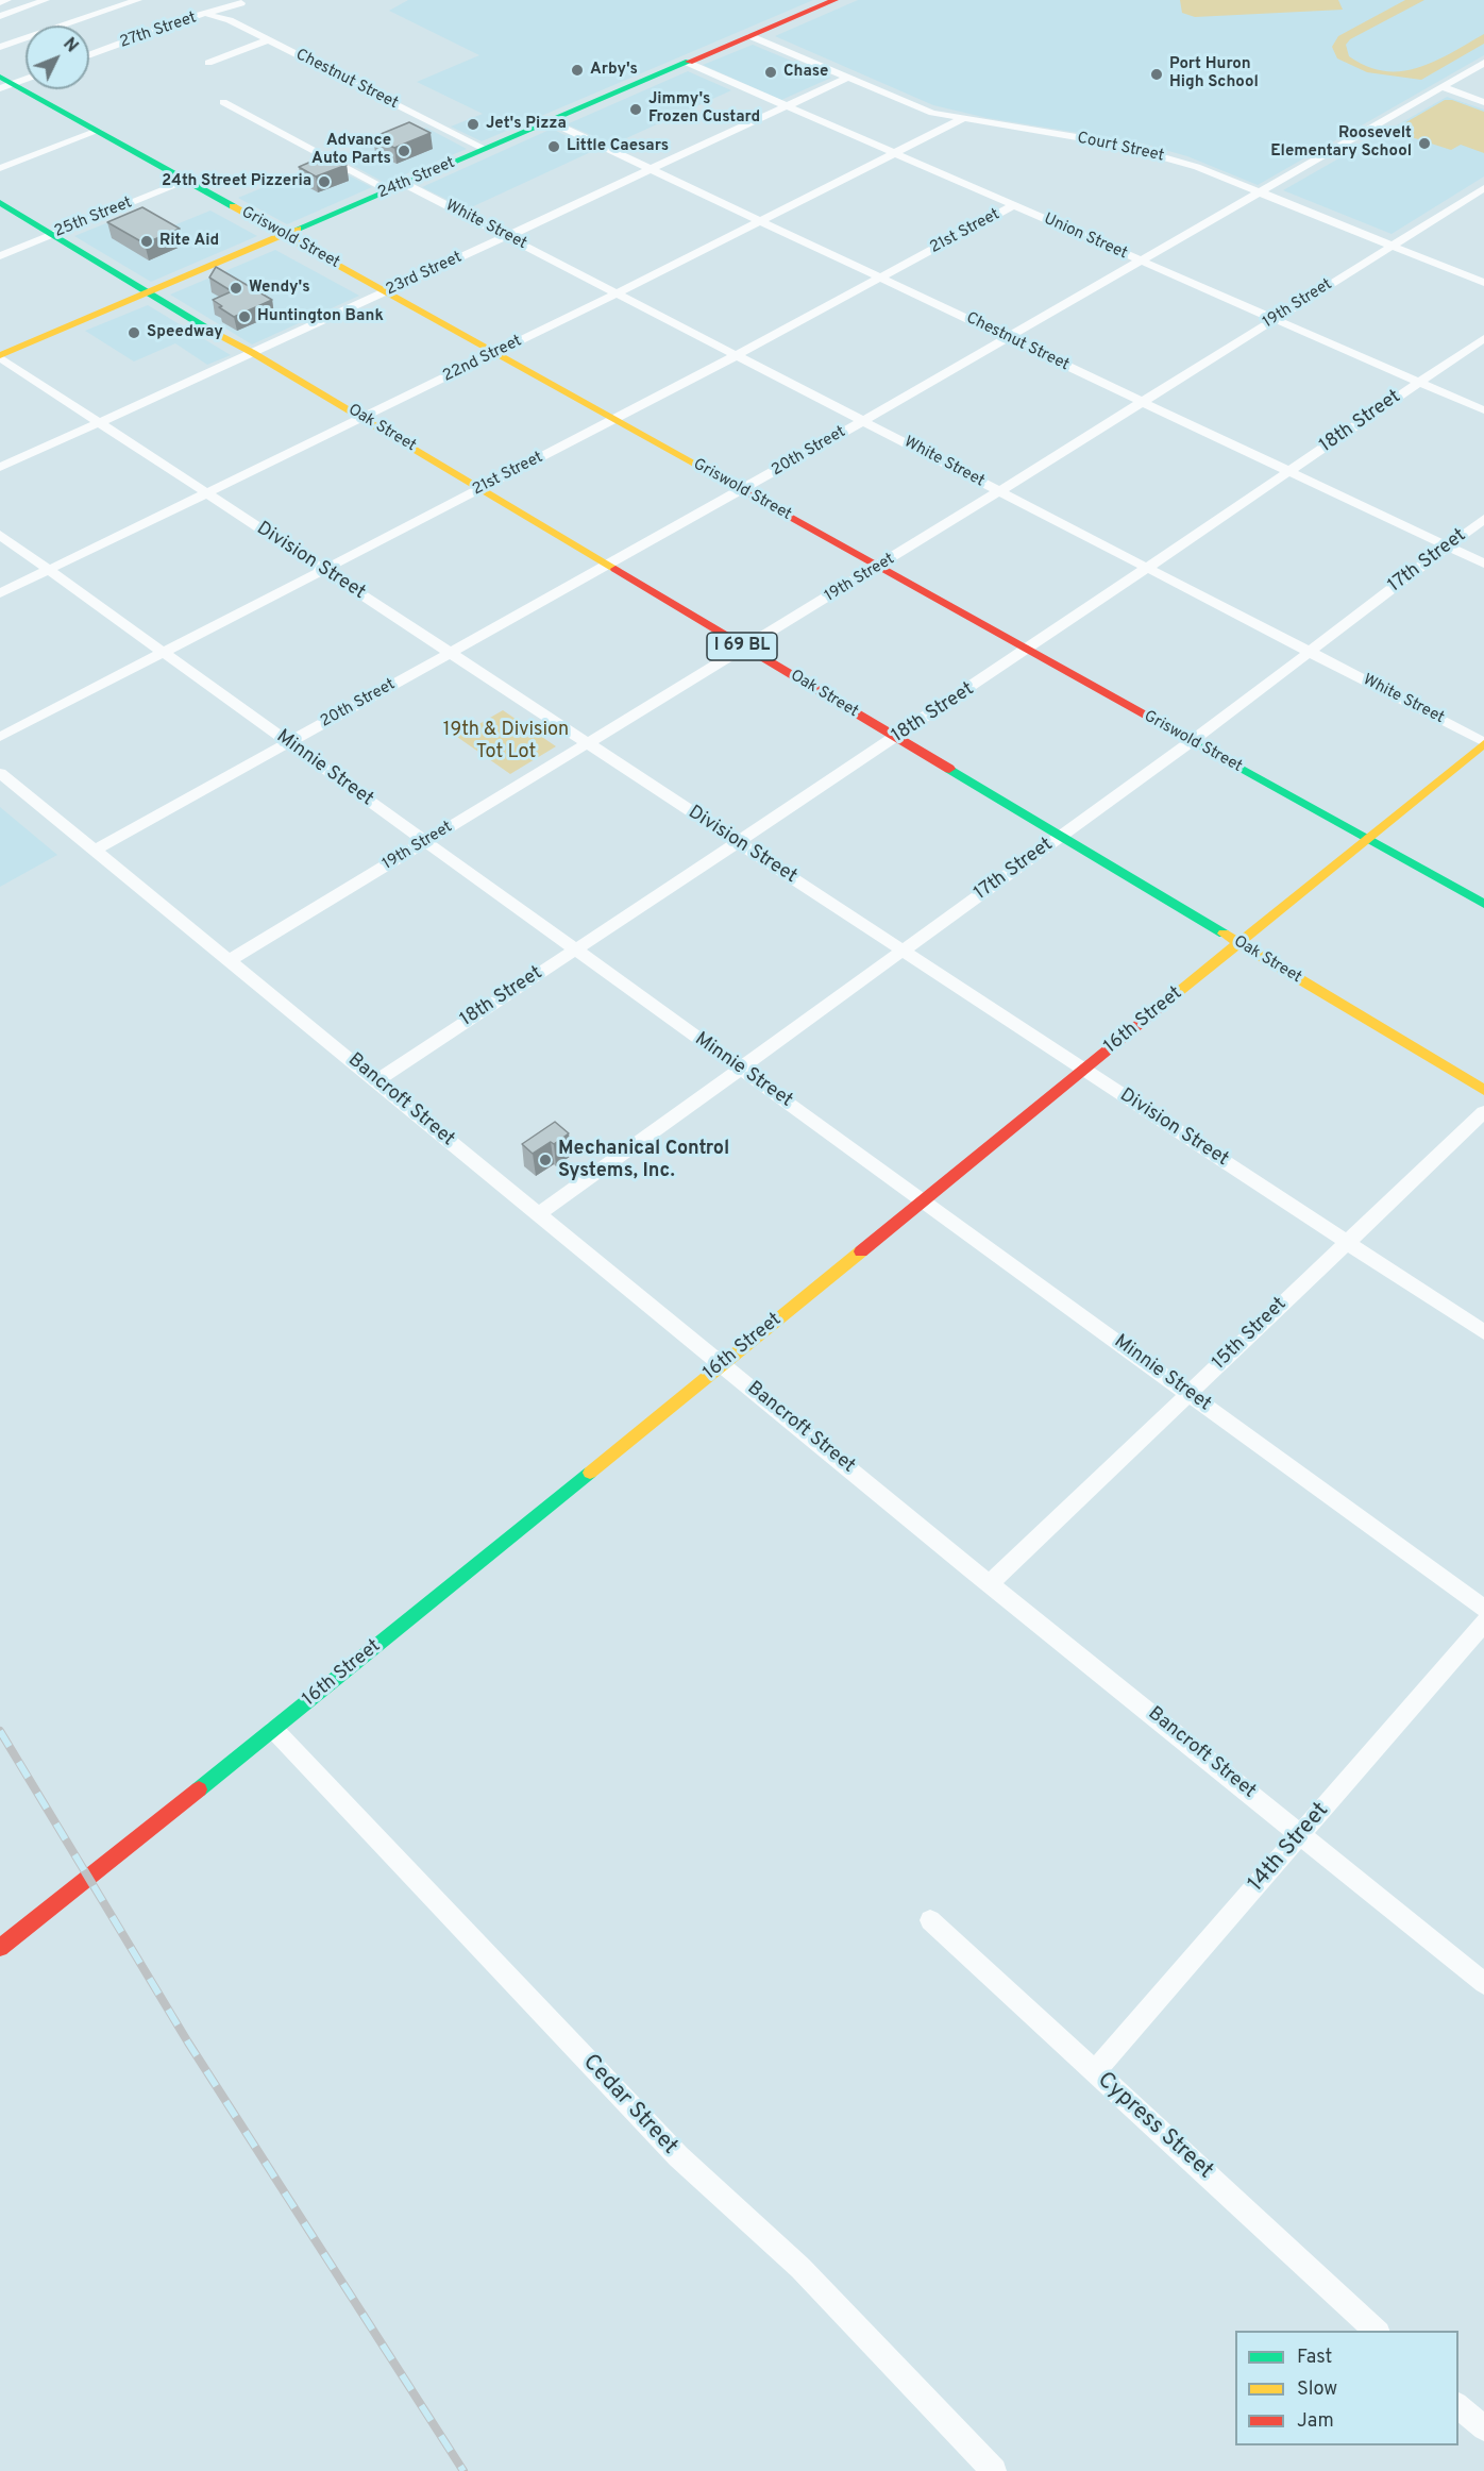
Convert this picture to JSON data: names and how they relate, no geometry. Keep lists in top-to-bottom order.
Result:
{
  "streets": {
    "main road": [
      "24th Street",
      "Griswold Street",
      "Oak Street",
      "I 69 BL",
      "16th Street"
    ],
    "street": [
      "27th Street",
      "Chestnut Street",
      "Court Street",
      "25th Street",
      "White Street",
      "21st Street",
      "Union Street",
      "23rd Street",
      "19th Street",
      "22nd Street",
      "18th Street",
      "20th Street",
      "Division Street",
      "17th Street",
      "Minnie Street",
      "Bancroft Street",
      "15th Street",
      "14th Street",
      "Cedar Street",
      "Cypress Street"
    ]
  },
  "crossings": [
    ["27th Street", "Chestnut Street"],
    ["Chestnut Street", "24th Street"],
    ["Chestnut Street", "21st Street"],
    ["Chestnut Street", "23rd Street"],
    ["Chestnut Street", "19th Street"],
    ["Chestnut Street", "22nd Street"],
    ["Chestnut Street", "18th Street"],
    ["Chestnut Street", "20th Street"],
    ["Chestnut Street", "17th Street"],
    ["Court Street", "24th Street"],
    ["Court Street", "23rd Street"],
    ["Court Street", "19th Street"],
    ["Court Street", "22nd Street"],
    ["Court Street", "20th Street"],
    ["24th Street", "White Street"],
    ["24th Street", "Union Street"],
    ["24th Street", "Griswold Street"],
    ["24th Street", "Oak Street"],
    ["24th Street", "Division Street"],
    ["25th Street", "Griswold Street"],
    ["25th Street", "Oak Street"],
    ["White Street", "21st Street"],
    ["White Street", "23rd Street"],
    ["White Street", "19th Street"],
    ["White Street", "22nd Street"],
    ["White Street", "18th Street"],
    ["White Street", "20th Street"],
    ["White Street", "17th Street"],
    ["White Street", "16th Street"],
    ["21st Street", "Union Street"],
    ["21st Street", "Griswold Street"],
    ["21st Street", "Oak Street"],
    ["21st Street", "Division Street"],
    ["21st Street", "Minnie Street"],
    ["Union Street", "23rd Street"],
    ["Union Street", "19th Street"],
    ["Union Street", "22nd Street"],
    ["Union Street", "18th Street"],
    ["Union Street", "20th Street"],
    ["Griswold Street", "23rd Street"],
    ["Griswold Street", "19th Street"],
    ["Griswold Street", "22nd Street"],
    ["Griswold Street", "18th Street"],
    ["Griswold Street", "20th Street"],
    ["Griswold Street", "17th Street"],
    ["Griswold Street", "16th Street"],
    ["23rd Street", "Oak Street"],
    ["23rd Street", "Division Street"],
    ["19th Street", "Oak Street"],
    ["19th Street", "Division Street"],
    ["19th Street", "Minnie Street"],
    ["19th Street", "Bancroft Street"],
    ["22nd Street", "Oak Street"],
    ["22nd Street", "Division Street"],
    ["22nd Street", "Minnie Street"],
    ["18th Street", "Oak Street"],
    ["18th Street", "Division Street"],
    ["18th Street", "Minnie Street"],
    ["18th Street", "Bancroft Street"],
    ["Oak Street", "20th Street"],
    ["Oak Street", "17th Street"],
    ["Oak Street", "16th Street"],
    ["20th Street", "Division Street"],
    ["20th Street", "Minnie Street"],
    ["20th Street", "Bancroft Street"],
    ["Division Street", "17th Street"],
    ["Division Street", "16th Street"],
    ["Division Street", "15th Street"],
    ["17th Street", "Minnie Street"],
    ["17th Street", "Bancroft Street"],
    ["Minnie Street", "16th Street"],
    ["Minnie Street", "15th Street"],
    ["16th Street", "Bancroft Street"],
    ["16th Street", "Cedar Street"],
    ["Bancroft Street", "15th Street"],
    ["Bancroft Street", "14th Street"],
    ["14th Street", "Cypress Street"]
  ],
  "parks": ["19th & Division Tot Lot"],
  "places": [
    "Arby's",
    "Chase",
    "Port Huron High School",
    "Jimmy's Frozen Custard",
    "Jet's Pizza",
    "Roosevelt Elementary School",
    "Little Caesars",
    "Advance Auto Parts",
    "24th Street Pizzeria",
    "Rite Aid",
    "Wendy's",
    "Huntington Bank",
    "Speedway",
    "Mechanical Control Systems, Inc."
  ],
  "legend": ["Fast", "Slow", "Jam"],
  "north": "top right"
}
